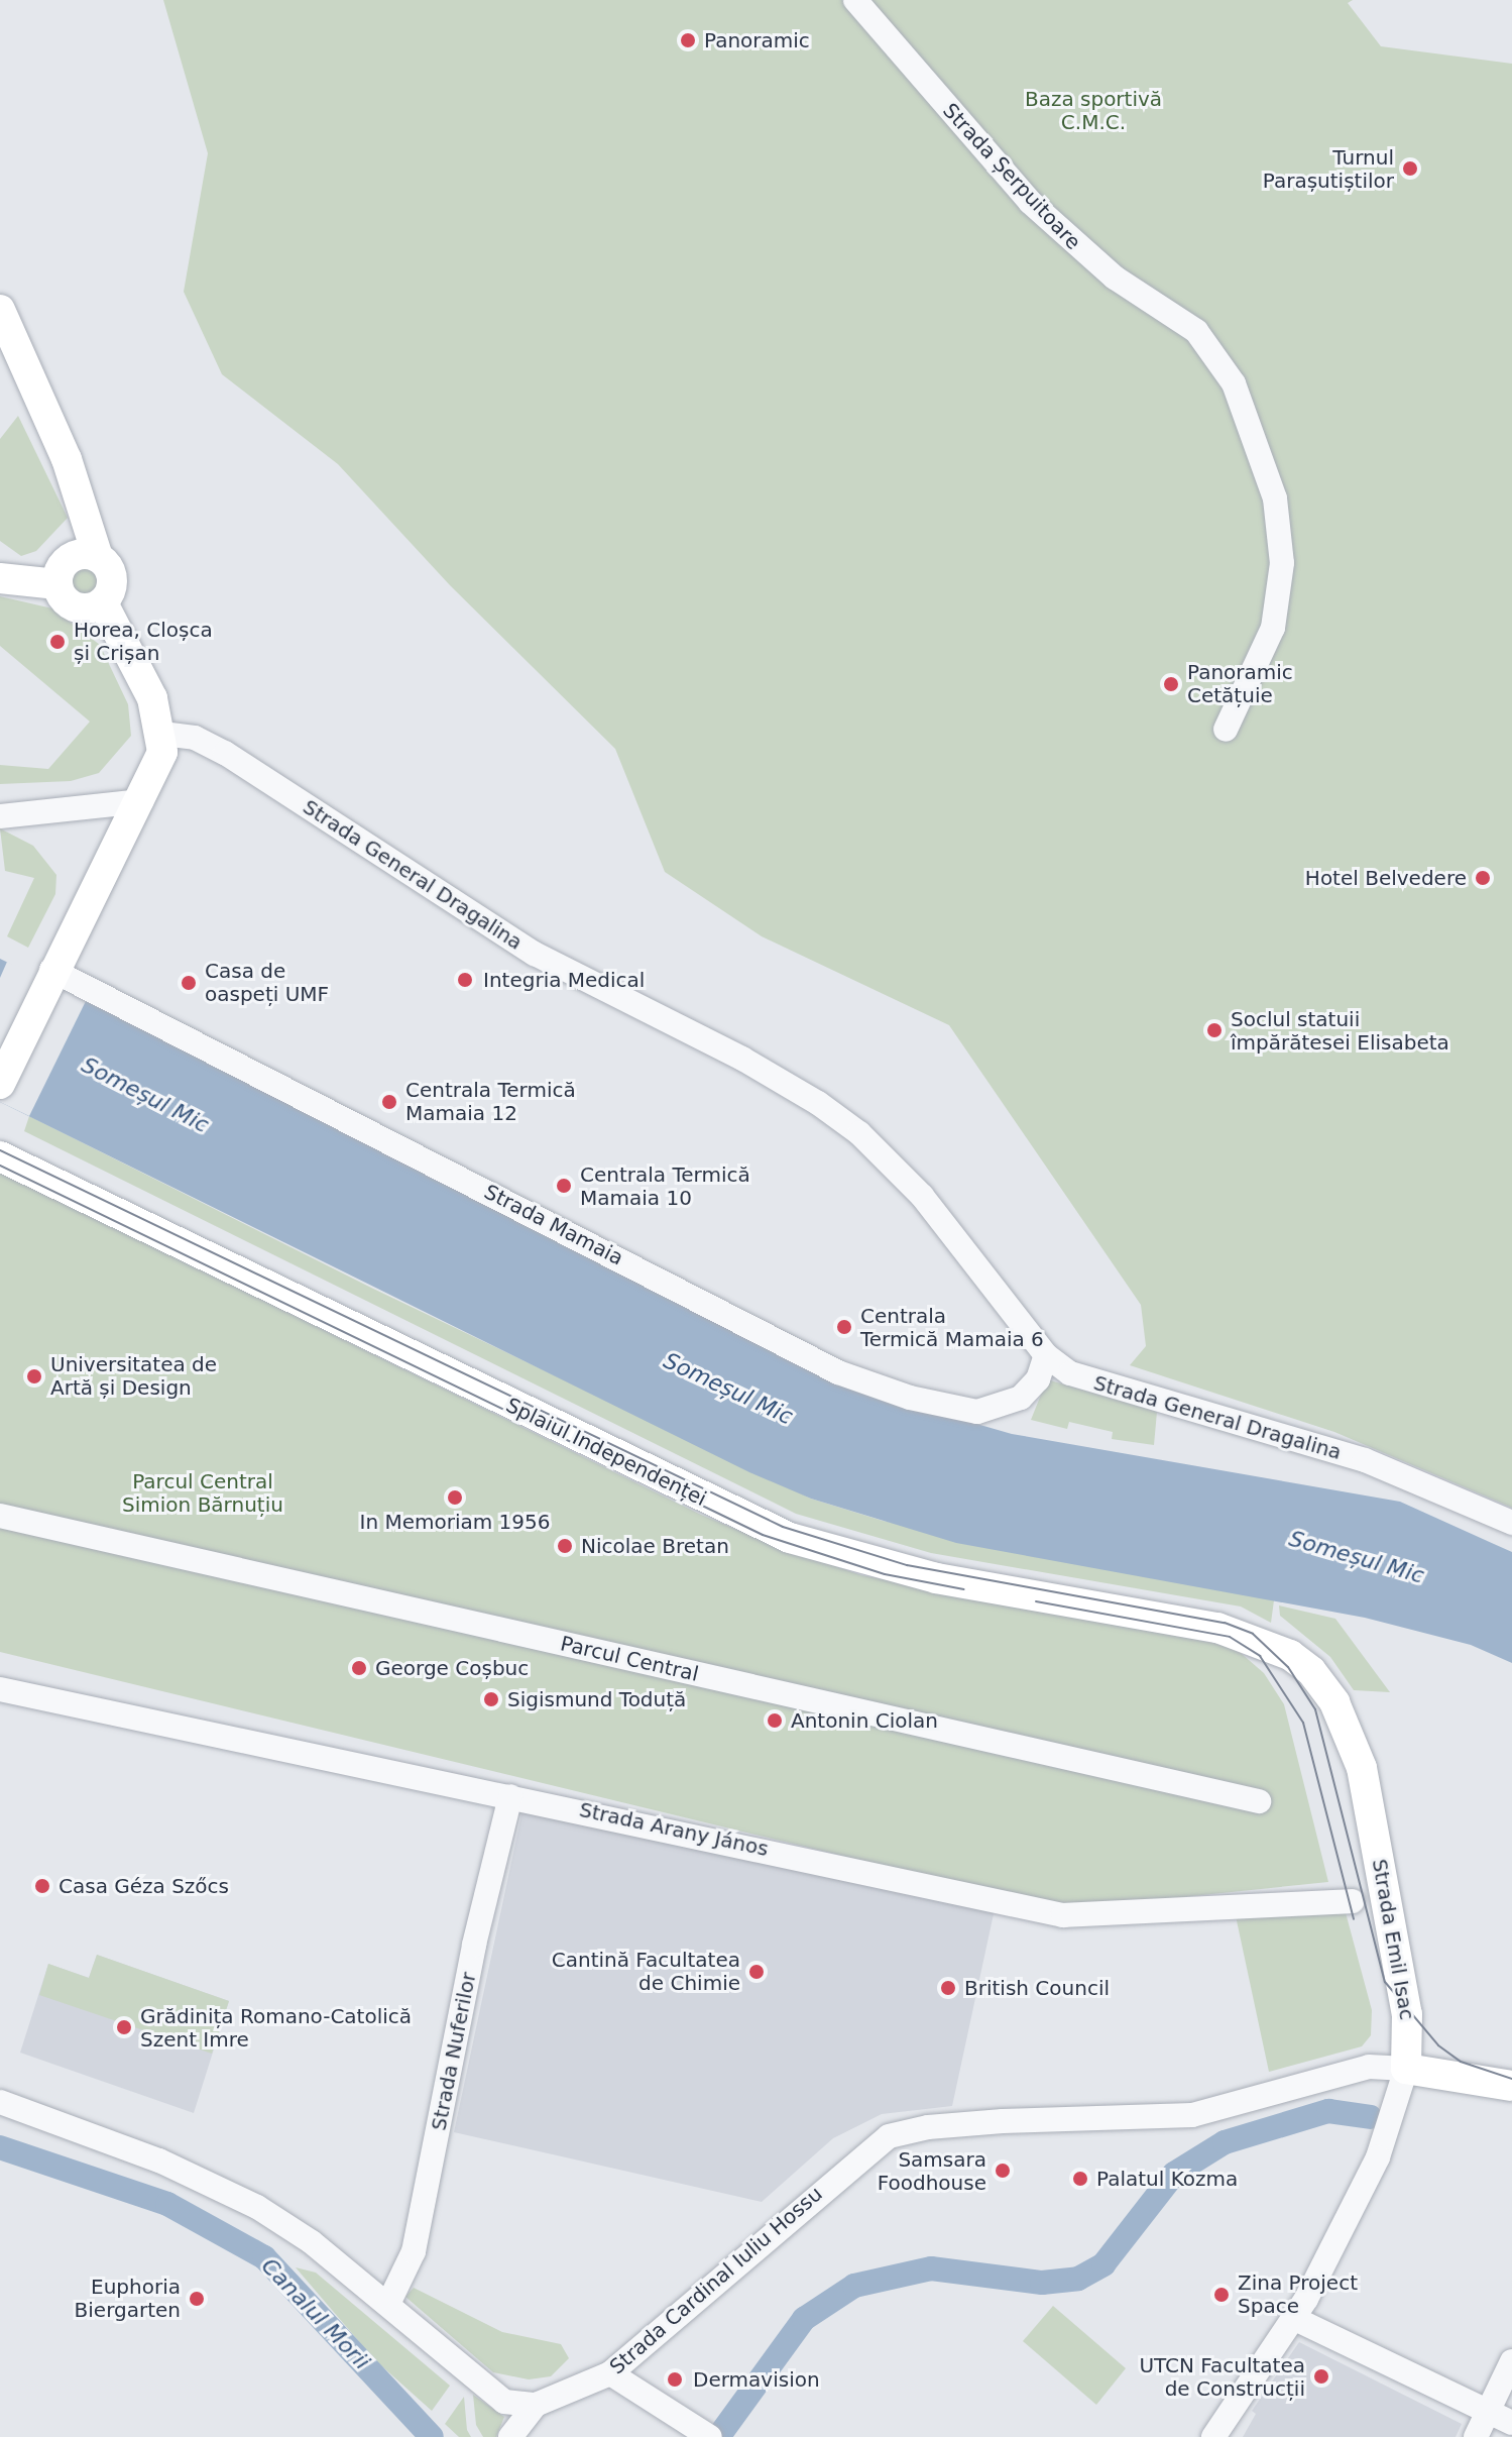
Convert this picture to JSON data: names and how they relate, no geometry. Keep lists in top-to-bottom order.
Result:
{
  "streets": {
    "main road": ["Splaiul Independenței", "Strada Emil Isac"],
    "street": [
      "Strada Șerpuitoare",
      "Strada General Dragalina",
      "Strada Mamaia",
      "Parcul Central",
      "Strada Arany János",
      "Strada Nuferilor",
      "Strada Cardinal Iuliu Hossu"
    ]
  },
  "crossings": [
    ["Strada General Dragalina", "Strada Mamaia"],
    ["Splaiul Independenței", "Strada Emil Isac"],
    ["Strada Arany János", "Strada Nuferilor"],
    ["Strada Emil Isac", "Strada Cardinal Iuliu Hossu"]
  ],
  "water": ["Someșul Mic", "Canalul Morii"],
  "parks": ["Baza sportivă C.M.C.", "Parcul Central Simion Bărnuțiu"],
  "places": [
    "Panoramic",
    "Turnul Parașutiștilor",
    "Horea, Cloșca și Crișan",
    "Panoramic Cetățuie",
    "Hotel Belvedere",
    "Integria Medical",
    "Casa de oaspeți UMF",
    "Soclul statuii împărătesei Elisabeta",
    "Centrala Termică Mamaia 12",
    "Centrala Termică Mamaia 10",
    "Centrala Termică Mamaia 6",
    "Universitatea de Artă și Design",
    "In Memoriam 1956",
    "Nicolae Bretan",
    "George Coșbuc",
    "Sigismund Toduță",
    "Antonin Ciolan",
    "Casa Géza Szőcs",
    "Cantină Facultatea de Chimie",
    "British Council",
    "Grădinița Romano-Catolică Szent Imre",
    "Samsara Foodhouse",
    "Palatul Kozma",
    "Zina Project Space",
    "Euphoria Biergarten",
    "UTCN Facultatea de Construcții",
    "Dermavision"
  ]
}
